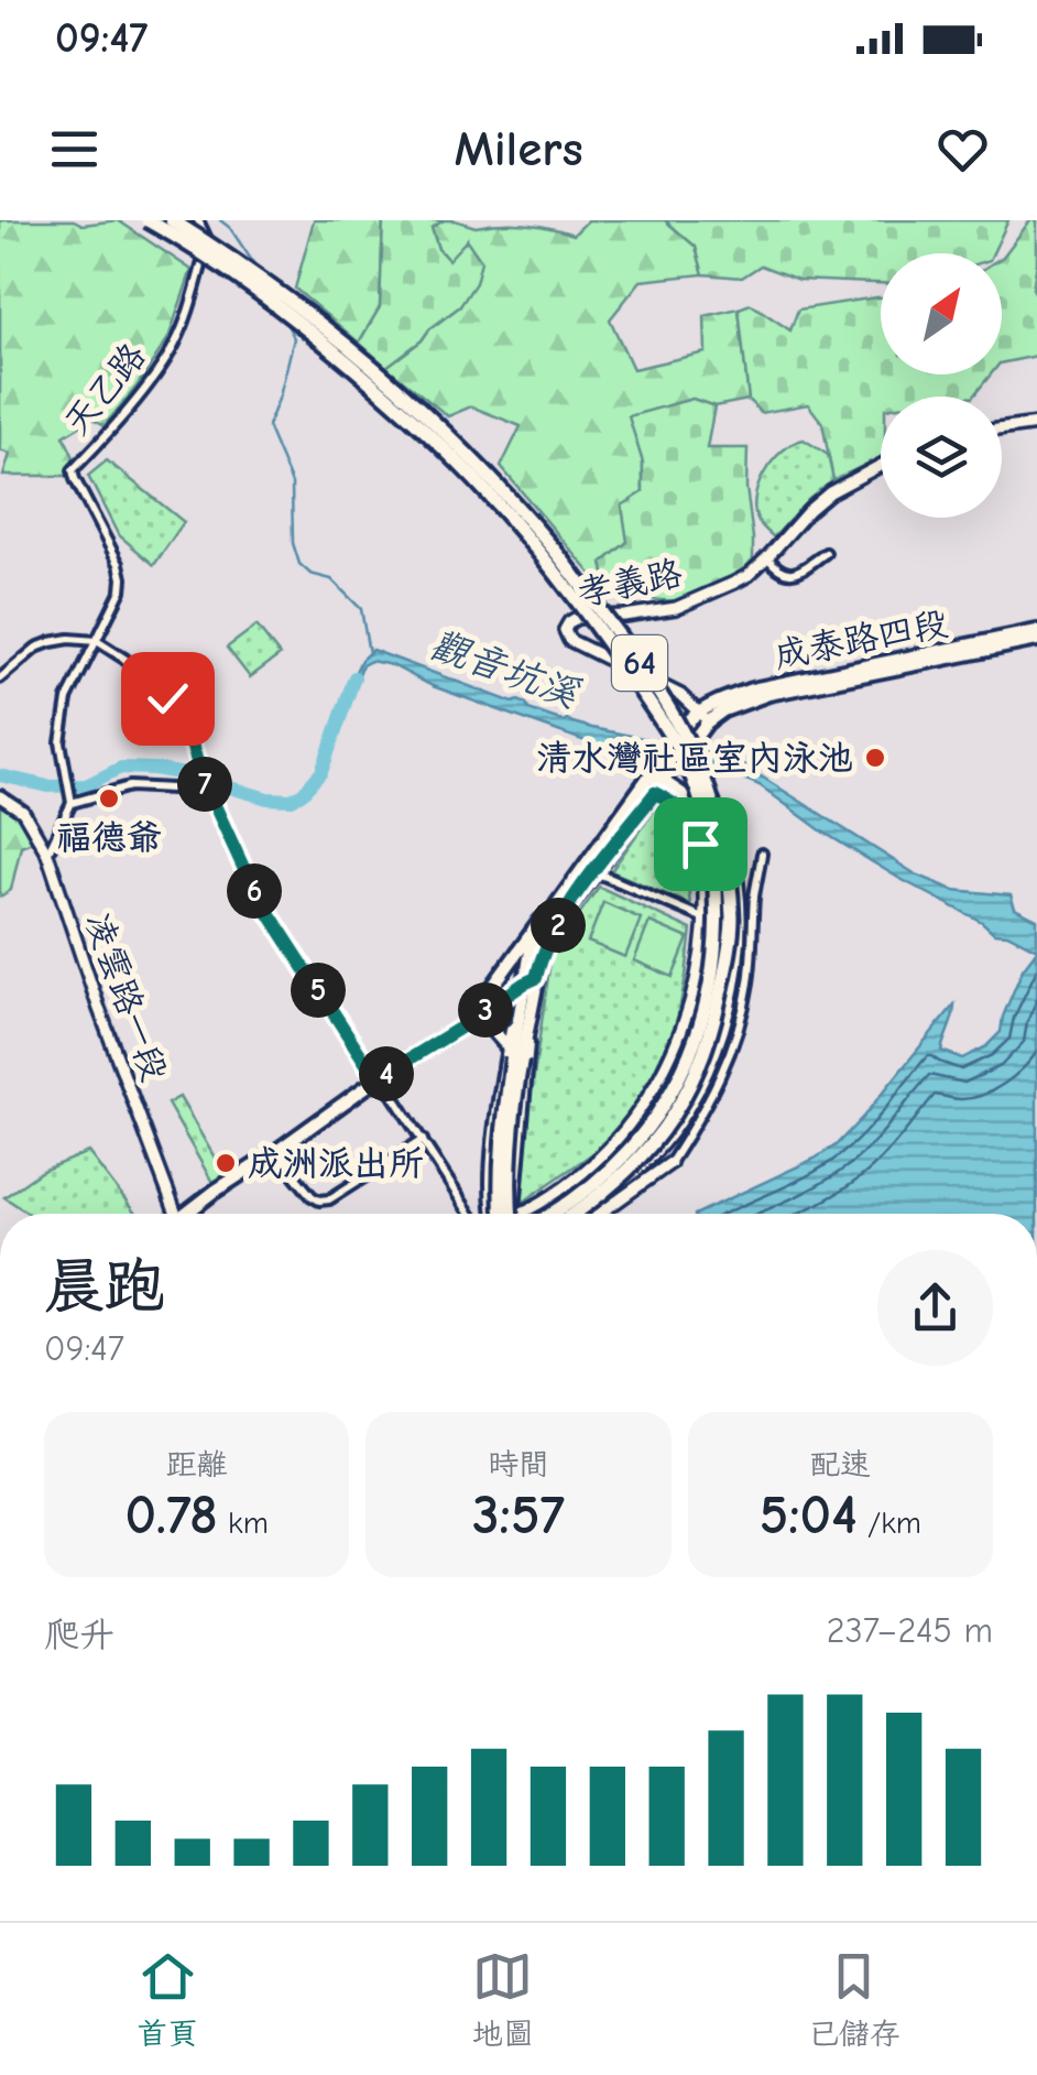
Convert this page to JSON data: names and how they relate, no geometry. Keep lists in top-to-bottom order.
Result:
{
  "streets": {
    "highway": ["64"],
    "main road": ["成泰路四段"],
    "street": ["天乙路", "孝義路", "凌雲路一段"]
  },
  "crossings": [
    ["孝義路", "成泰路四段"]
  ],
  "water": ["觀音坑溪"],
  "places": ["清水灣社區室內泳池", "福德爺", "成洲派出所"],
  "north": "top right",
  "page": {
    "status": "09:47",
    "header": "Milers",
    "pins": [
      "7",
      "6",
      "2",
      "5",
      "3",
      "4"
    ],
    "heading": ["晨跑", "09:47"],
    "stats": [
      ["距離", "0.78 km"],
      ["時間", "3:57"],
      ["配速", "5:04 /km"]
    ],
    "chart": ["爬升", "237–245 m"],
    "tabs": ["首頁", "地圖", "已儲存"]
  }
}
